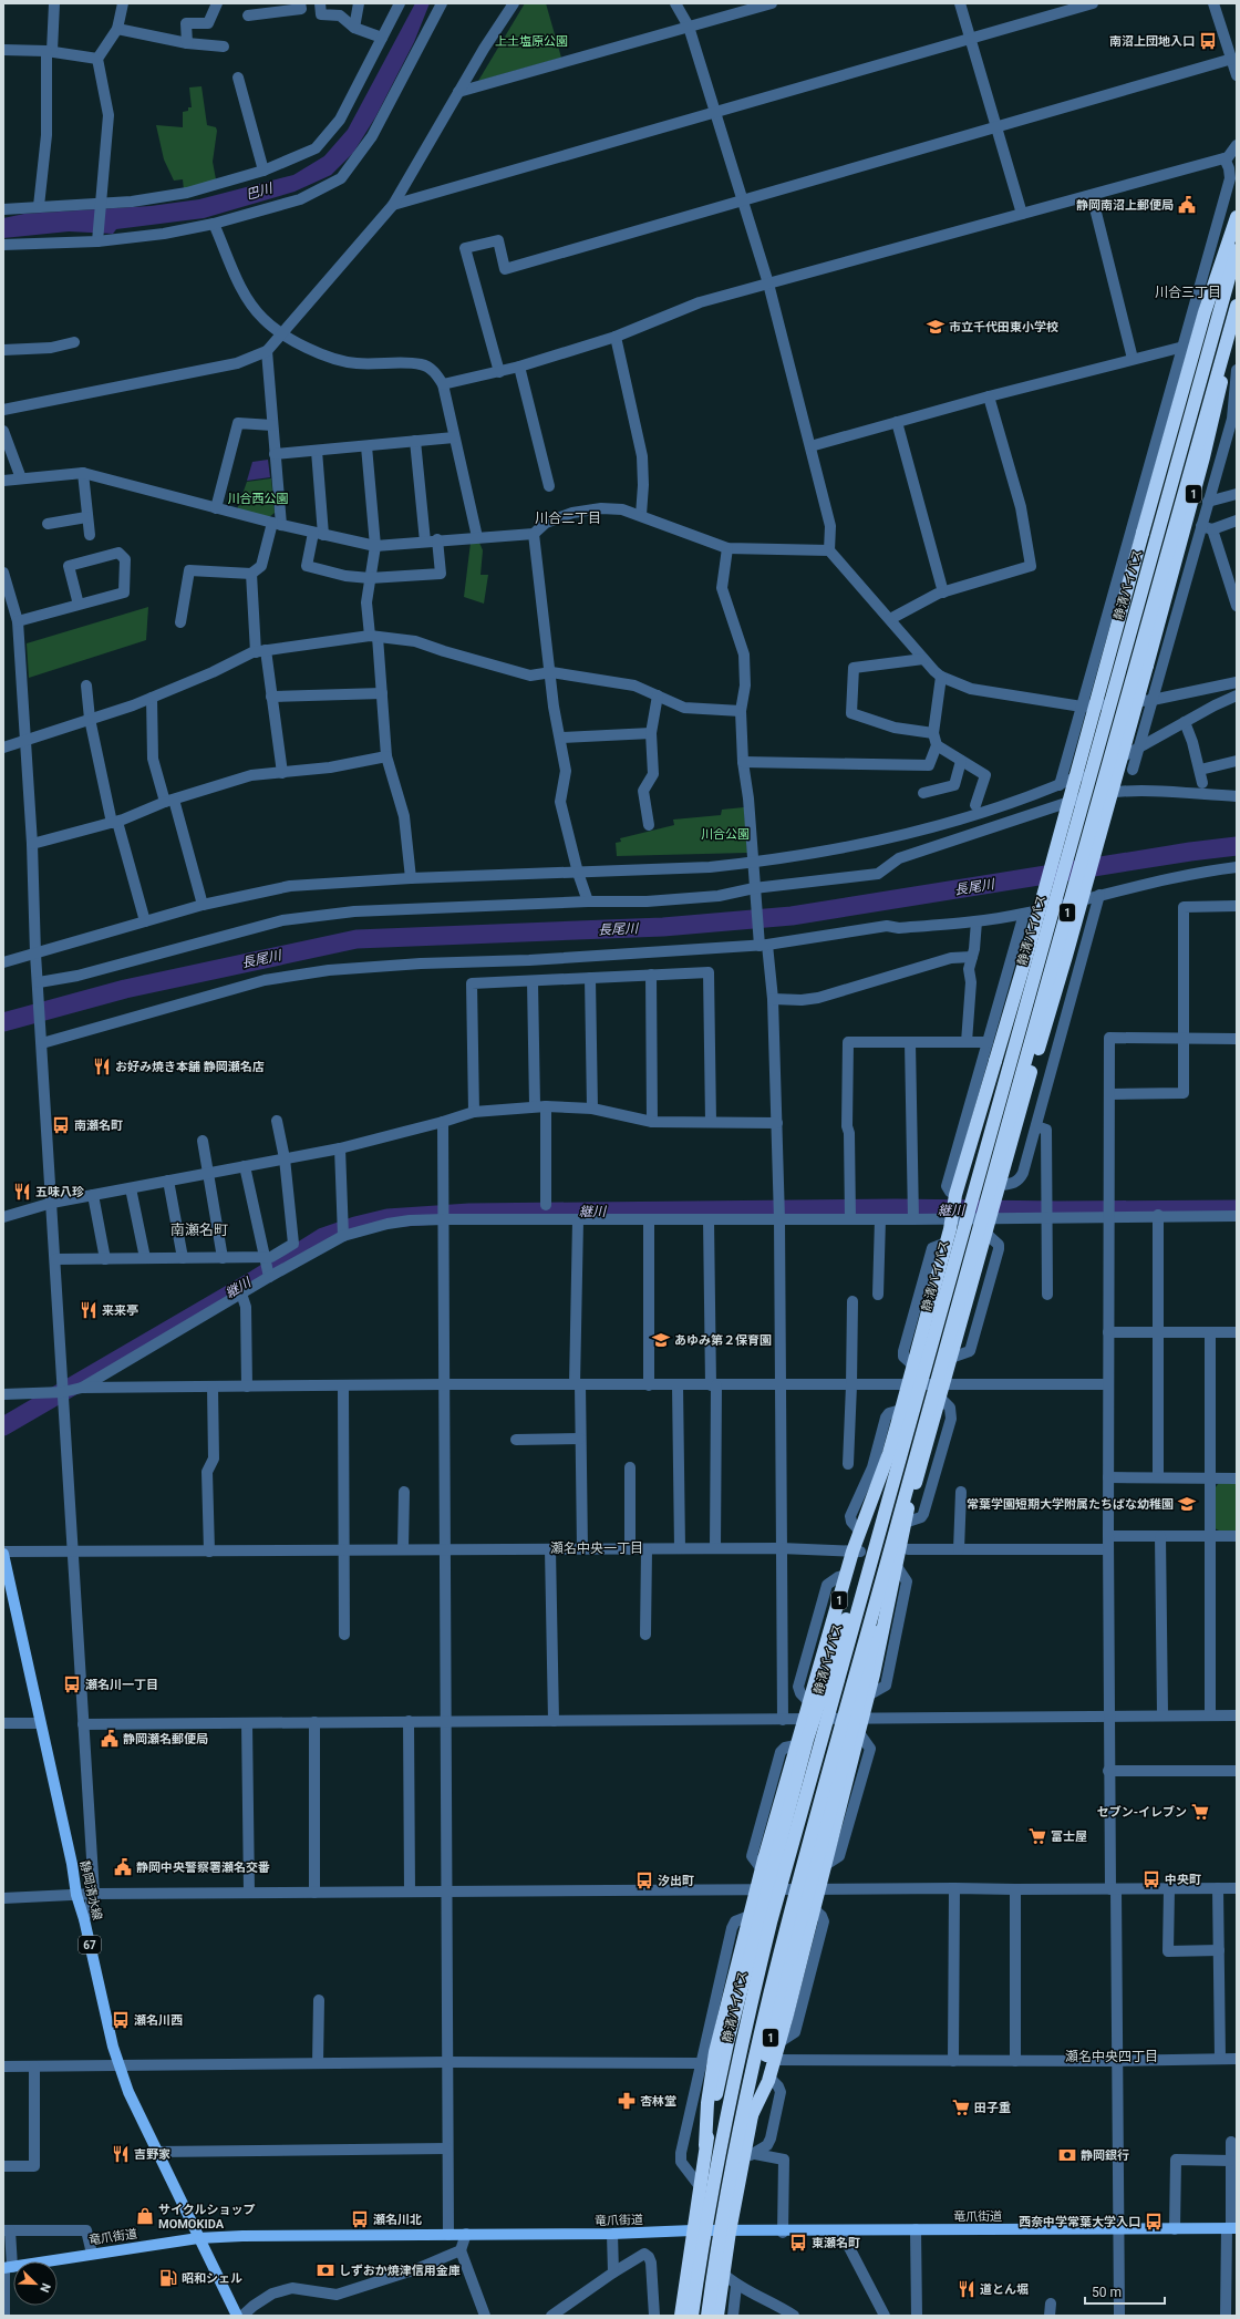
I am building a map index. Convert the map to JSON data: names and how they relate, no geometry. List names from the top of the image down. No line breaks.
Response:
{"streets":{"highway":["1","静清バイパス"],"main road":["静岡清水線","67","竜爪街道"]},"crossings":[["1","静清バイパス"],["1","竜爪街道"],["静岡清水線","竜爪街道"]],"districts":["川合三丁目","川合二丁目","南瀬名町","瀬名中央一丁目","瀬名中央四丁目"],"water":["巴川","長尾川","継川"],"parks":["上土塩原公園","川合西公園","川合公園"],"places":{"bus stop":["南沼上団地入口","南瀬名町","瀬名川一丁目","中央町","汐出町","瀬名川西","瀬名川北","西奈中学常葉大学入口","東瀬名町"],"public building":["静岡南沼上郵便局","静岡瀬名郵便局","静岡中央警察署瀬名交番"],"school or university":["市立千代田東小学校","あゆみ第２保育園","常葉学園短期大学附属たちばな幼稚園"],"restaurant":["お好み焼き本舗 静岡瀬名店","五味八珍","来来亭","吉野家","道とん堀"],"supermarket":["セブン-イレブン","富士屋","田子重"],"pharmacy":["杏林堂"],"bank":["静岡銀行","しずおか焼津信用金庫"],"shop":["サイクルショップ MOMOKIDA"],"fuel station":["昭和シェル"]},"scale_bar":"50 m","north":"bottom right"}
